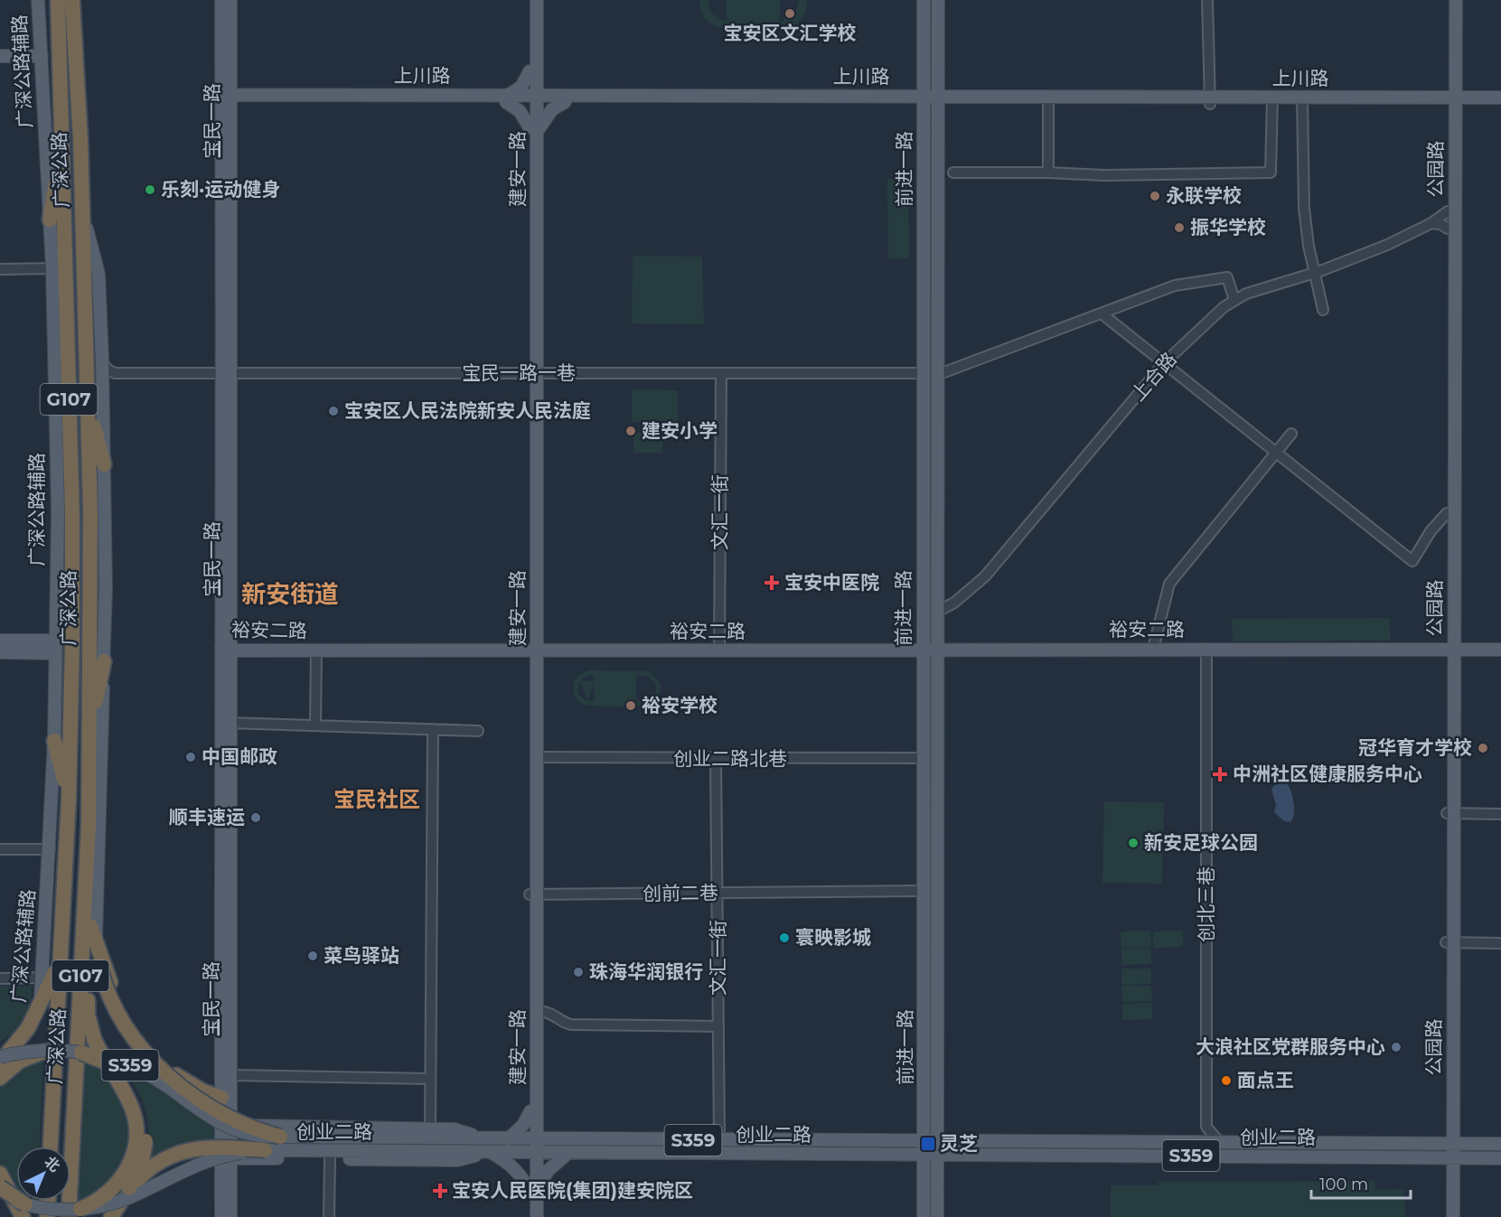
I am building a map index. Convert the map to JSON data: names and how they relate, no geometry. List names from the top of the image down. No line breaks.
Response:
{"streets":{"highway":["广深公路","G107"],"main road":["广深公路辅路","上川路","宝民一路","建安一路","前进一路","公园路","裕安二路","S359","创业二路"],"street":["宝民一路一巷","上合路","文汇一街","创业二路北巷","创前二巷","创北三巷"]},"crossings":[["上川路","宝民一路"],["上川路","建安一路"],["上川路","前进一路"],["上川路","公园路"],["宝民一路","宝民一路一巷"],["宝民一路","裕安二路"],["建安一路","宝民一路一巷"],["建安一路","裕安二路"],["建安一路","创业二路北巷"],["建安一路","创前二巷"],["建安一路","创业二路"],["前进一路","宝民一路一巷"],["前进一路","上合路"],["前进一路","裕安二路"],["前进一路","创业二路北巷"],["前进一路","创前二巷"],["前进一路","创业二路"],["公园路","上合路"],["公园路","裕安二路"],["公园路","创业二路"],["广深公路","创业二路"],["宝民一路一巷","文汇一街"],["文汇一街","裕安二路"],["文汇一街","创业二路北巷"],["文汇一街","创前二巷"],["文汇一街","创业二路"],["裕安二路","创北三巷"]],"districts":["新安街道","宝民社区"],"places":{"other":["宝安区文汇学校","乐刻·运动健身","永联学校","振华学校","宝安区人民法院新安人民法庭","建安小学","裕安学校","冠华育才学校","中国邮政","顺丰速运","新安足球公园","寰映影城","菜鸟驿站","珠海华润银行","大浪社区党群服务中心","面点王"],"health":["宝安中医院","中洲社区健康服务中心","宝安人民医院(集团)建安院区"],"transit":["灵芝"]},"scale_bar":"100 m","north":"top right"}
